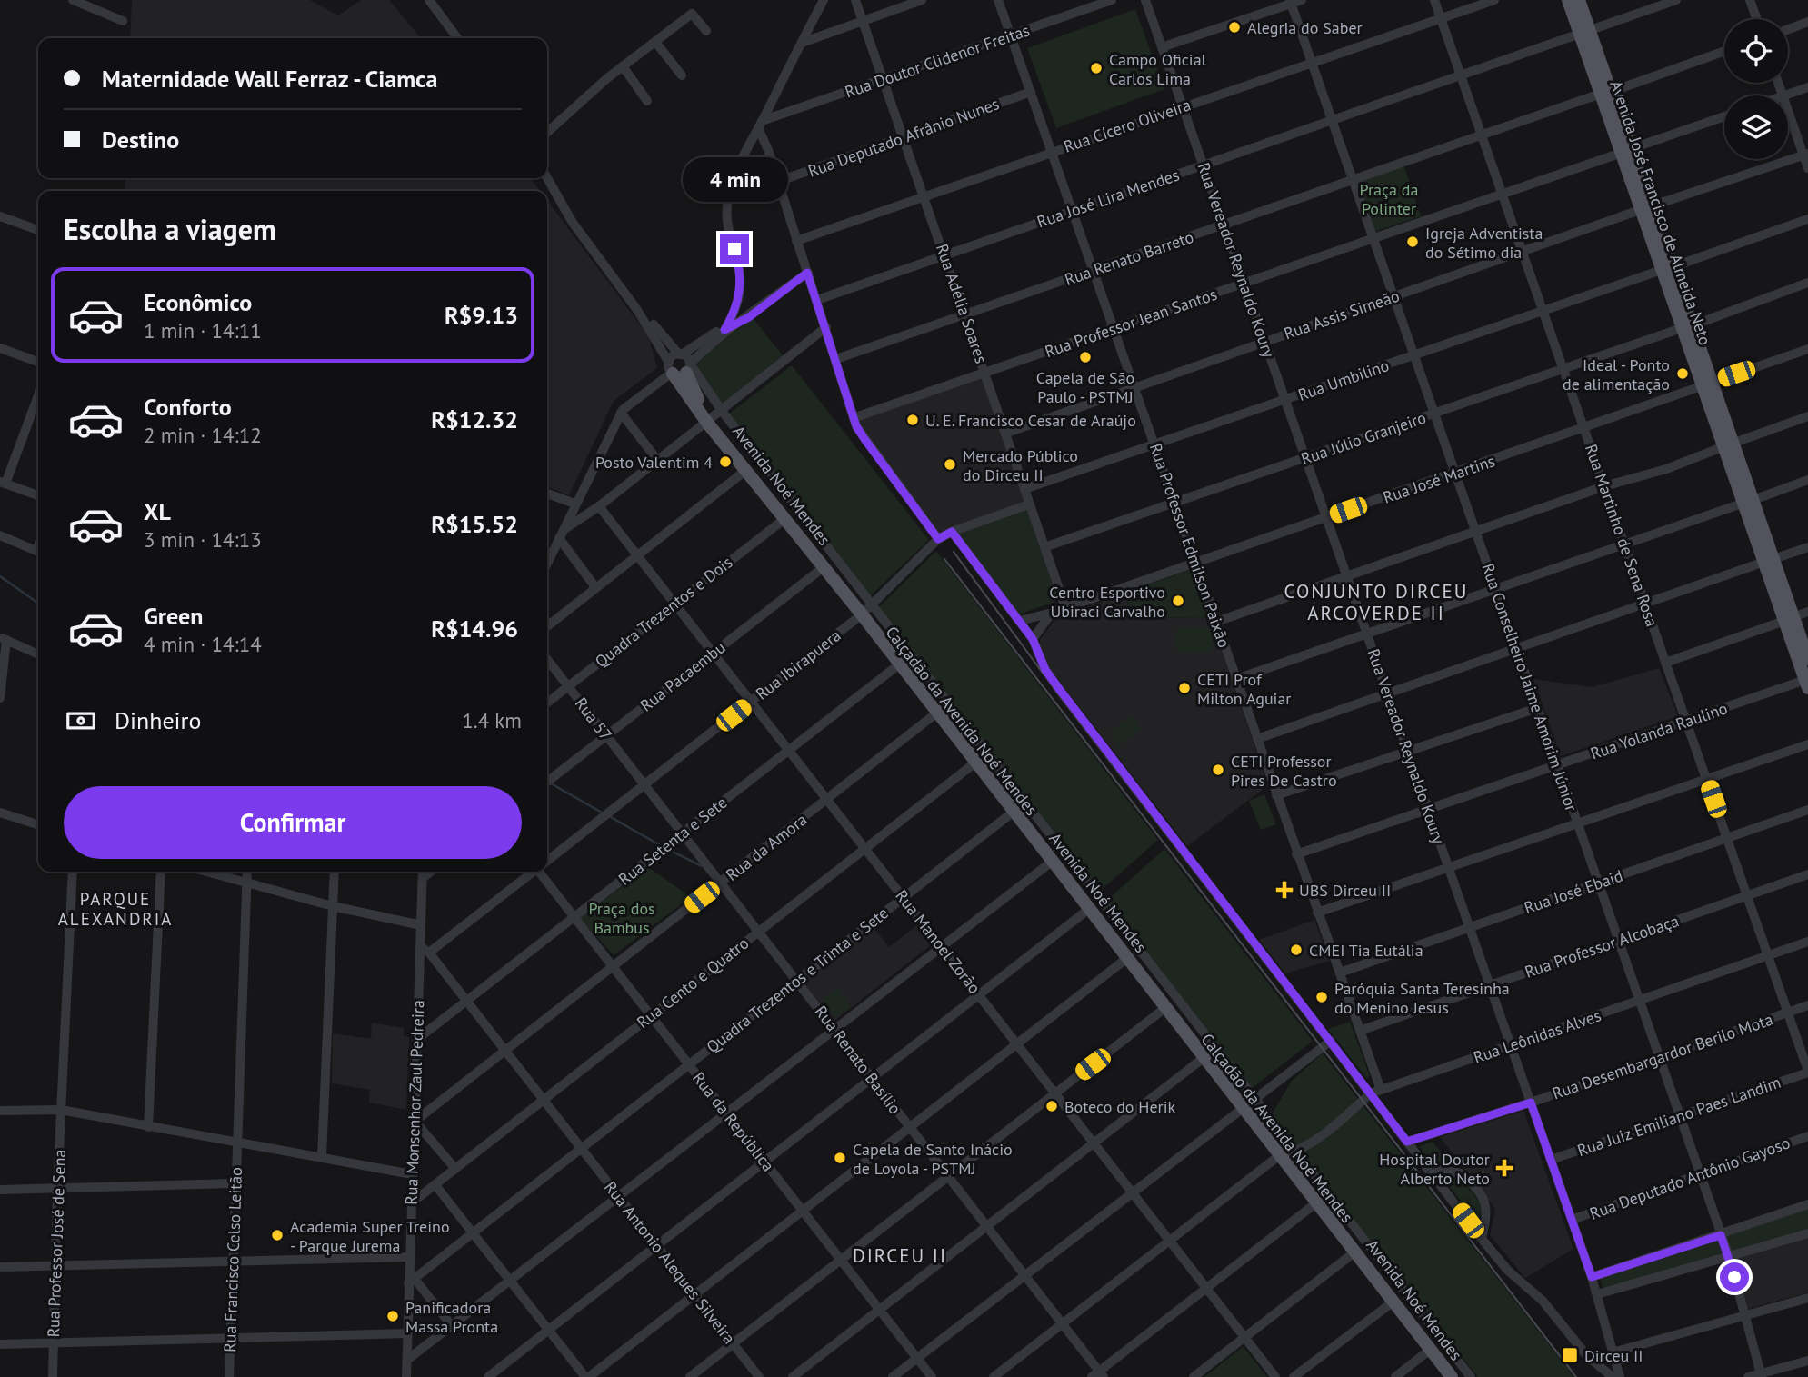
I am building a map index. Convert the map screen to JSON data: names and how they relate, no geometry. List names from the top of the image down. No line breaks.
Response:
{"streets":{"main road":["Avenida José Francisco de Almeida Neto","Avenida Noé Mendes"],"street":["Rua Doutor Clidenor Freitas","Rua Cícero Oliveira","Rua Deputado Afrânio Nunes","Rua José Lira Mendes","Rua Renato Barreto","Rua Vereador Reynaldo Koury","Rua Adélia Soares","Rua Assis Simeão","Rua Professor Jean Santos","Rua Umbilino","Rua Júlio Granjeiro","Rua José Martins","Rua Martinho de Sena Rosa","Rua Professor Edmilson Paixão","Quadra Trezentos e Dois","Rua Ibirapuera","Rua Pacaembu","Rua Conselheiro Jaime Amorim Júnior","Rua 57","Calçadão da Avenida Noé Mendes","Rua Yolanda Raulino","Rua Setenta e Sete","Rua da Amora","Rua José Ebaid","Rua Manoel Zorão","Rua Professor Alcobaça","Quadra Trezentos e Trinta e Sete","Rua Cento e Quatro","Rua Leônidas Alves","Rua Desembargardor Berilo Mota","Rua Renato Basílio","Rua Monsenhor Zaul Pedreira","Rua Juiz Emiliano Paes Landim","Rua da República","Rua Deputado Antônio Gayoso","Rua Professor José de Sena","Rua Francisco Celso Leitão","Rua Antonio Aleques Silveira"]},"crossings":[["Rua Doutor Clidenor Freitas","Rua Adélia Soares"],["Rua Doutor Clidenor Freitas","Rua Professor Edmilson Paixão"],["Rua Cícero Oliveira","Rua Vereador Reynaldo Koury"],["Rua Cícero Oliveira","Rua Adélia Soares"],["Rua Cícero Oliveira","Rua Martinho de Sena Rosa"],["Rua Cícero Oliveira","Rua Professor Edmilson Paixão"],["Rua Cícero Oliveira","Rua Conselheiro Jaime Amorim Júnior"],["Rua Deputado Afrânio Nunes","Rua Adélia Soares"],["Rua Deputado Afrânio Nunes","Rua Professor Edmilson Paixão"],["Rua José Lira Mendes","Avenida José Francisco de Almeida Neto"],["Rua José Lira Mendes","Rua Vereador Reynaldo Koury"],["Rua José Lira Mendes","Rua Adélia Soares"],["Rua José Lira Mendes","Rua Martinho de Sena Rosa"],["Rua José Lira Mendes","Rua Professor Edmilson Paixão"],["Rua José Lira Mendes","Rua Conselheiro Jaime Amorim Júnior"],["Avenida José Francisco de Almeida Neto","Rua Renato Barreto"],["Avenida José Francisco de Almeida Neto","Rua Assis Simeão"],["Avenida José Francisco de Almeida Neto","Rua Professor Jean Santos"],["Avenida José Francisco de Almeida Neto","Rua Umbilino"],["Avenida José Francisco de Almeida Neto","Rua Júlio Granjeiro"],["Avenida José Francisco de Almeida Neto","Rua José Martins"],["Avenida José Francisco de Almeida Neto","Rua Yolanda Raulino"],["Rua Renato Barreto","Rua Vereador Reynaldo Koury"],["Rua Renato Barreto","Rua Adélia Soares"],["Rua Renato Barreto","Rua Martinho de Sena Rosa"],["Rua Renato Barreto","Rua Professor Edmilson Paixão"],["Rua Renato Barreto","Rua Conselheiro Jaime Amorim Júnior"],["Rua Vereador Reynaldo Koury","Rua Assis Simeão"],["Rua Vereador Reynaldo Koury","Rua Professor Jean Santos"],["Rua Vereador Reynaldo Koury","Rua Umbilino"],["Rua Vereador Reynaldo Koury","Rua Júlio Granjeiro"],["Rua Vereador Reynaldo Koury","Rua José Martins"],["Rua Vereador Reynaldo Koury","Rua Yolanda Raulino"],["Rua Vereador Reynaldo Koury","Rua José Ebaid"],["Rua Vereador Reynaldo Koury","Rua Professor Alcobaça"],["Rua Vereador Reynaldo Koury","Rua Leônidas Alves"],["Rua Vereador Reynaldo Koury","Rua Desembargardor Berilo Mota"],["Rua Vereador Reynaldo Koury","Rua Juiz Emiliano Paes Landim"],["Rua Vereador Reynaldo Koury","Rua Deputado Antônio Gayoso"],["Rua Adélia Soares","Rua Assis Simeão"],["Rua Adélia Soares","Rua Professor Jean Santos"],["Rua Adélia Soares","Rua Umbilino"],["Rua Adélia Soares","Rua Júlio Granjeiro"],["Rua Adélia Soares","Rua José Martins"],["Rua Adélia Soares","Rua Ibirapuera"],["Rua Assis Simeão","Rua Martinho de Sena Rosa"],["Rua Assis Simeão","Rua Professor Edmilson Paixão"],["Rua Assis Simeão","Rua Conselheiro Jaime Amorim Júnior"],["Rua Professor Jean Santos","Rua Martinho de Sena Rosa"],["Rua Professor Jean Santos","Rua Professor Edmilson Paixão"],["Rua Professor Jean Santos","Rua Conselheiro Jaime Amorim Júnior"],["Rua Umbilino","Rua Martinho de Sena Rosa"],["Rua Umbilino","Rua Professor Edmilson Paixão"],["Rua Umbilino","Rua Conselheiro Jaime Amorim Júnior"],["Rua Júlio Granjeiro","Rua Martinho de Sena Rosa"],["Rua Júlio Granjeiro","Rua Professor Edmilson Paixão"],["Rua Júlio Granjeiro","Rua Conselheiro Jaime Amorim Júnior"],["Rua José Martins","Rua Martinho de Sena Rosa"],["Rua José Martins","Rua Professor Edmilson Paixão"],["Rua José Martins","Rua Conselheiro Jaime Amorim Júnior"],["Avenida Noé Mendes","Quadra Trezentos e Dois"],["Avenida Noé Mendes","Rua Ibirapuera"],["Avenida Noé Mendes","Rua Pacaembu"],["Avenida Noé Mendes","Calçadão da Avenida Noé Mendes"],["Avenida Noé Mendes","Rua Setenta e Sete"],["Avenida Noé Mendes","Rua da Amora"],["Avenida Noé Mendes","Quadra Trezentos e Trinta e Sete"],["Avenida Noé Mendes","Rua Cento e Quatro"],["Rua Martinho de Sena Rosa","Rua Yolanda Raulino"],["Rua Martinho de Sena Rosa","Rua José Ebaid"],["Rua Martinho de Sena Rosa","Rua Professor Alcobaça"],["Rua Martinho de Sena Rosa","Rua Leônidas Alves"],["Rua Martinho de Sena Rosa","Rua Desembargardor Berilo Mota"],["Rua Martinho de Sena Rosa","Rua Juiz Emiliano Paes Landim"],["Rua Professor Edmilson Paixão","Rua Yolanda Raulino"],["Rua Professor Edmilson Paixão","Rua José Ebaid"],["Rua Professor Edmilson Paixão","Rua Professor Alcobaça"],["Rua Professor Edmilson Paixão","Rua Leônidas Alves"],["Quadra Trezentos e Dois","Rua 57"],["Quadra Trezentos e Dois","Rua Manoel Zorão"],["Rua Ibirapuera","Rua 57"],["Rua Ibirapuera","Calçadão da Avenida Noé Mendes"],["Rua Ibirapuera","Rua Manoel Zorão"],["Rua Pacaembu","Rua 57"],["Rua Pacaembu","Rua Manoel Zorão"],["Rua Conselheiro Jaime Amorim Júnior","Rua Yolanda Raulino"],["Rua Conselheiro Jaime Amorim Júnior","Rua José Ebaid"],["Rua Conselheiro Jaime Amorim Júnior","Rua Professor Alcobaça"],["Rua Conselheiro Jaime Amorim Júnior","Rua Leônidas Alves"],["Rua Conselheiro Jaime Amorim Júnior","Rua Desembargardor Berilo Mota"],["Rua Conselheiro Jaime Amorim Júnior","Rua Juiz Emiliano Paes Landim"],["Rua Conselheiro Jaime Amorim Júnior","Rua Deputado Antônio Gayoso"],["Rua 57","Rua Setenta e Sete"],["Rua 57","Rua Renato Basílio"],["Calçadão da Avenida Noé Mendes","Rua Leônidas Alves"],["Rua Setenta e Sete","Rua Manoel Zorão"],["Rua Setenta e Sete","Rua Renato Basílio"],["Rua Setenta e Sete","Rua Monsenhor Zaul Pedreira"],["Rua Setenta e Sete","Rua da República"],["Rua da Amora","Rua Manoel Zorão"],["Rua da Amora","Rua Renato Basílio"],["Rua da Amora","Rua Monsenhor Zaul Pedreira"],["Rua da Amora","Rua da República"],["Rua da Amora","Rua Antonio Aleques Silveira"],["Rua Manoel Zorão","Quadra Trezentos e Trinta e Sete"],["Rua Manoel Zorão","Rua Cento e Quatro"],["Quadra Trezentos e Trinta e Sete","Rua Renato Basílio"],["Quadra Trezentos e Trinta e Sete","Rua Monsenhor Zaul Pedreira"],["Quadra Trezentos e Trinta e Sete","Rua da República"],["Quadra Trezentos e Trinta e Sete","Rua Antonio Aleques Silveira"],["Rua Cento e Quatro","Rua Renato Basílio"],["Rua Cento e Quatro","Rua Monsenhor Zaul Pedreira"],["Rua Cento e Quatro","Rua da República"],["Rua Cento e Quatro","Rua Antonio Aleques Silveira"]],"districts":["CONJUNTO DIRCEU ARCOVERDE II","PARQUE ALEXANDRIA","DIRCEU II"],"parks":["Praça da Polinter","Praça dos Bambus"],"places":{"other":["Alegria do Saber","Campo Oficial Carlos Lima","Igreja Adventista do Sétimo dia","Capela de São Paulo - PSTMJ","Ideal - Ponto de alimentação","U. E. Francisco Cesar de Araújo","Posto Valentim 4","Mercado Público do Dirceu II","Centro Esportivo Ubiraci Carvalho","CETI Prof Milton Aguiar","CETI Professor Pires De Castro","CMEI Tia Eutália","Paróquia Santa Teresinha do Menino Jesus","Boteco do Herik","Capela de Santo Inácio de Loyola - PSTMJ","Academia Super Treino - Parque Jurema","Panificadora Massa Pronta"],"health":["UBS Dirceu II","Hospital Doutor Alberto Neto"],"transit":["Dirceu II"]},"page":{"banner":["Maternidade Wall Ferraz - Ciamca","Destino"],"bubble":"4 min","heading":"Escolha a viagem","list":[{"name":"Econômico","note":"1 min · 14:11","value":"R$9.13"},{"name":"Conforto","note":"2 min · 14:12","value":"R$12.32"},{"name":"XL","note":"3 min · 14:13","value":"R$15.52"},{"name":"Green","note":"4 min · 14:14","value":"R$14.96"}],"pay":["Dinheiro","1.4 km"],"buttons":"Confirmar"}}
